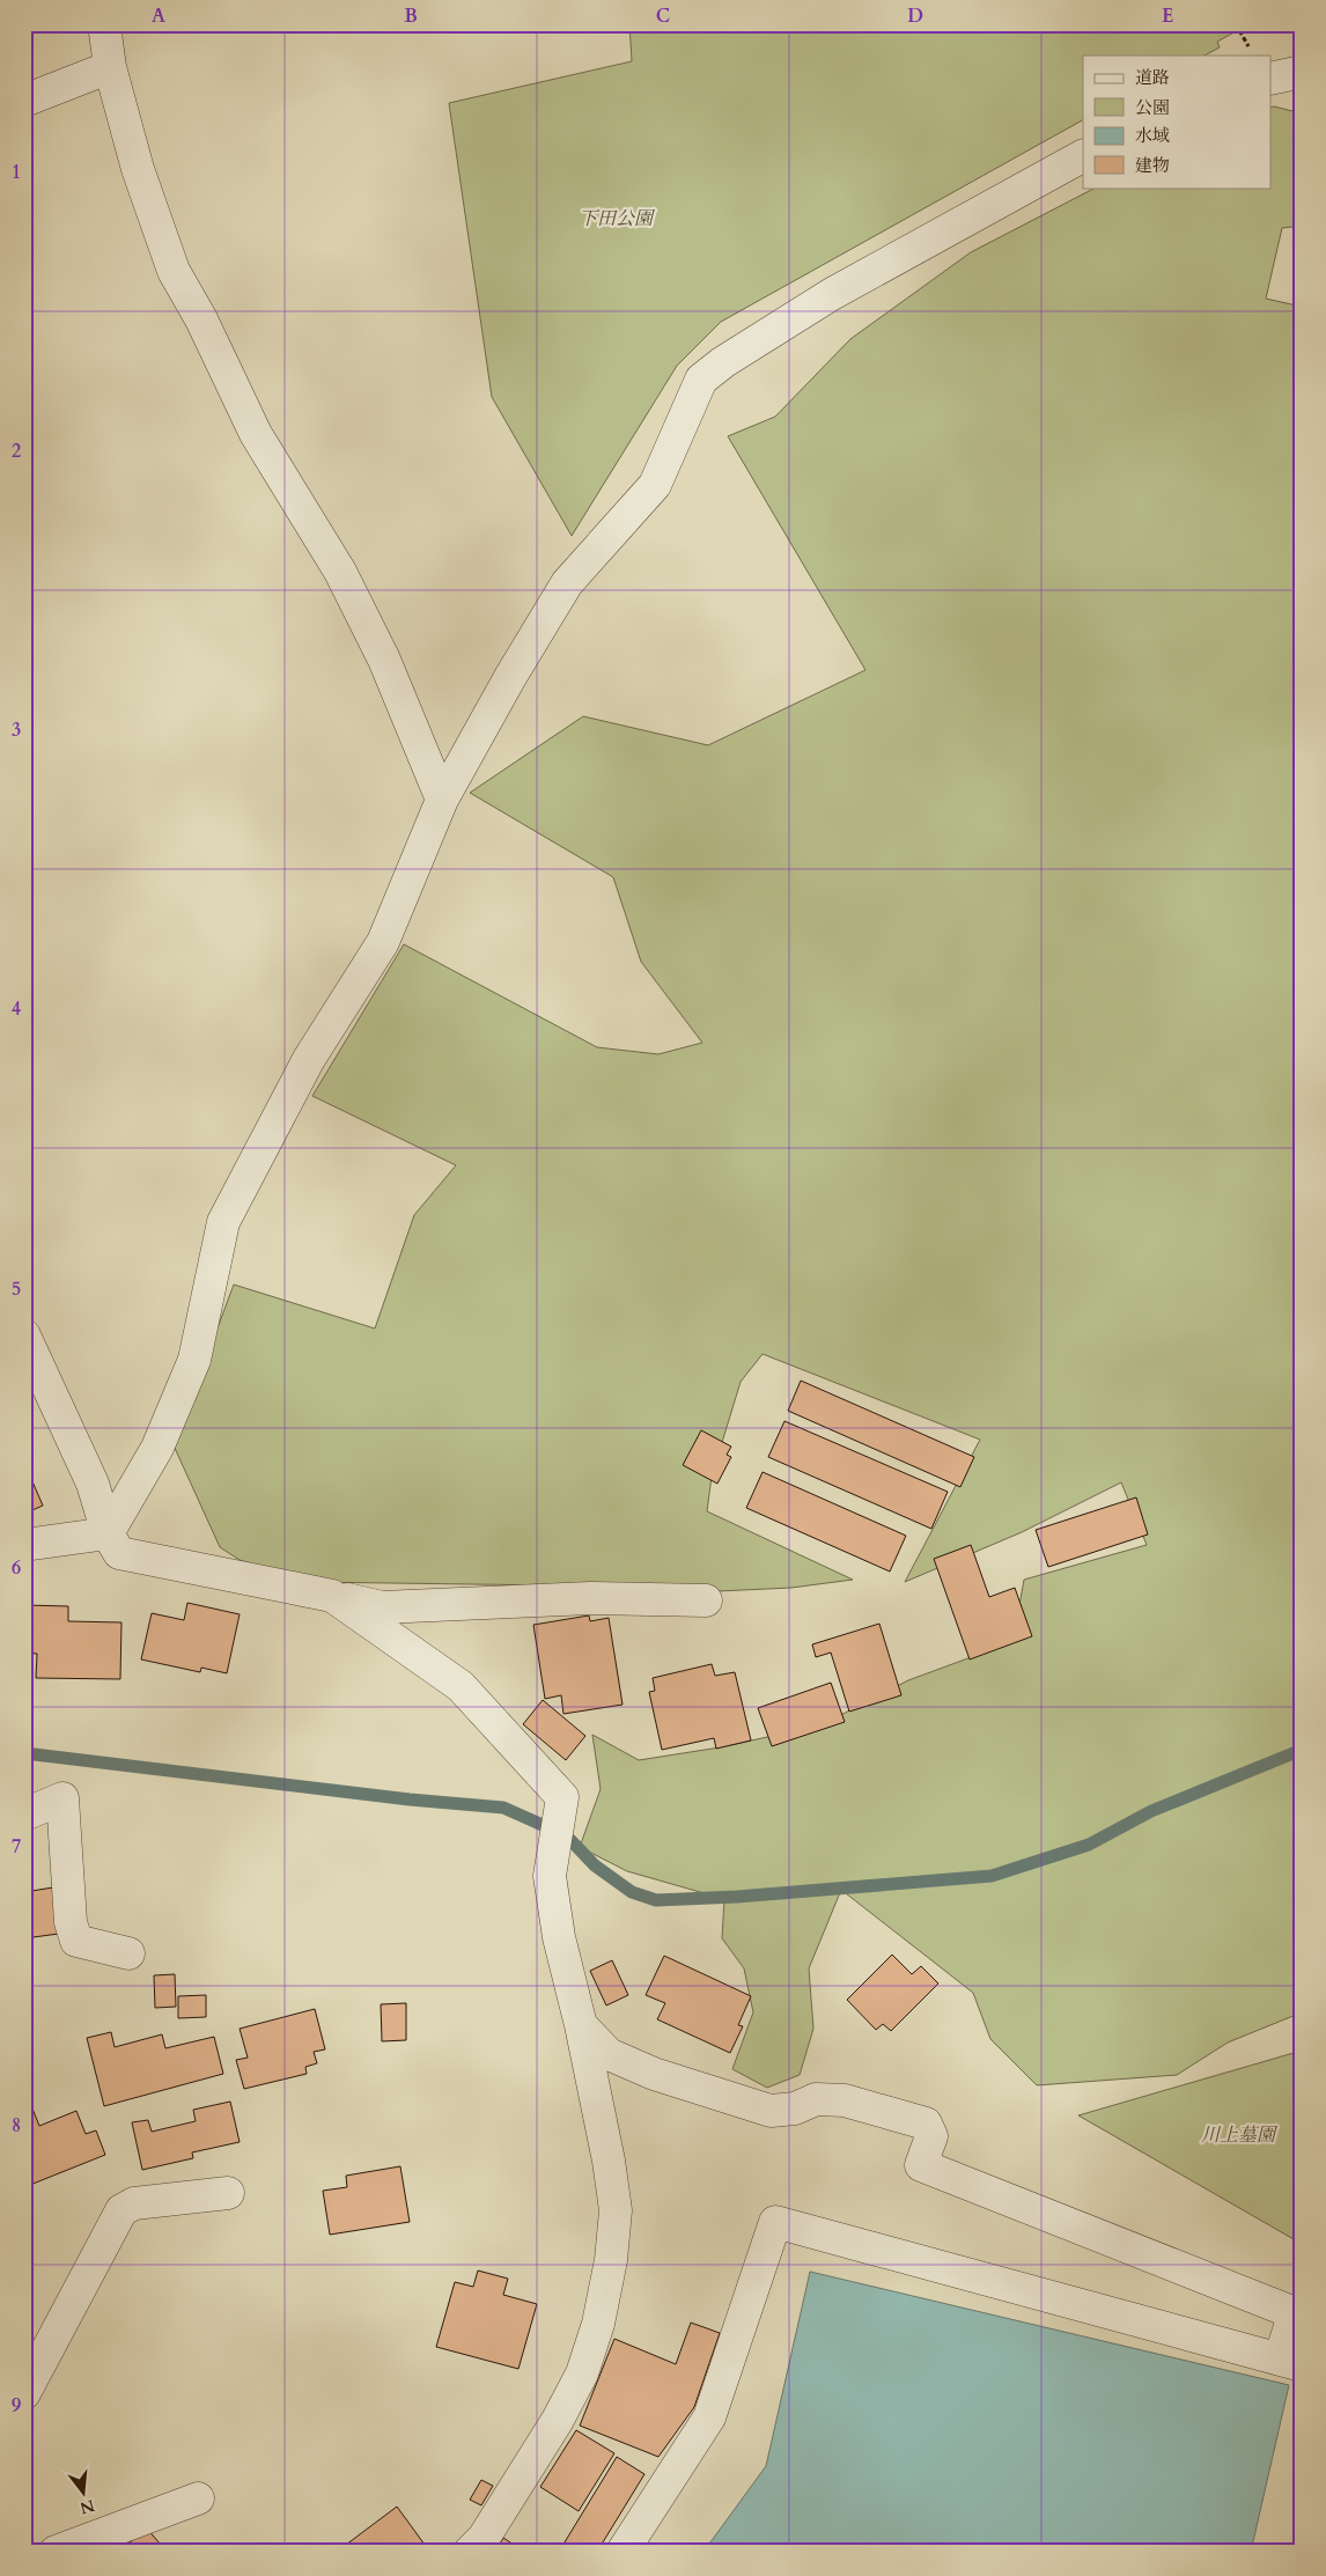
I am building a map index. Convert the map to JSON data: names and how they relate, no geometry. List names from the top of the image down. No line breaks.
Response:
{"parks":["下田公園","川上墓園"],"legend":["道路","公園","水域","建物"],"north":"bottom","grid":{"columns":["A","B","C","D","E"],"rows":["1","2","3","4","5","6","7","8","9"]}}
